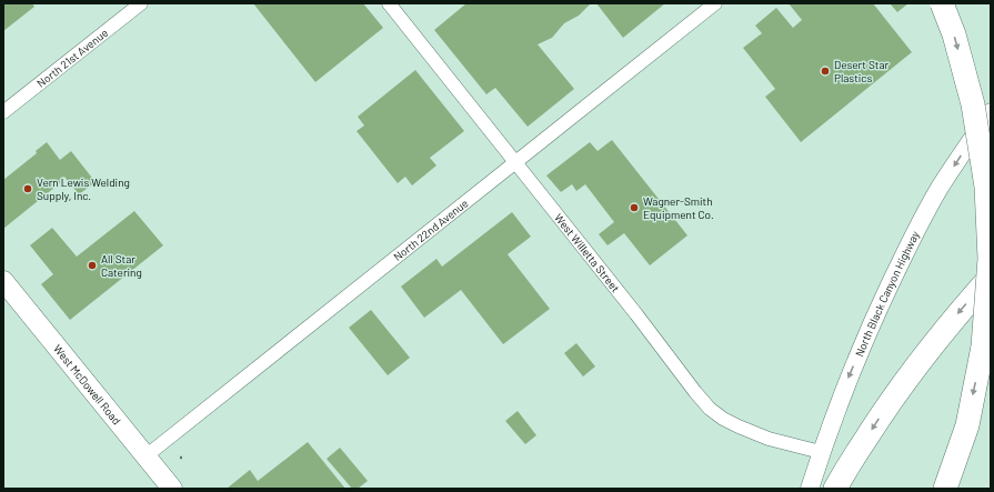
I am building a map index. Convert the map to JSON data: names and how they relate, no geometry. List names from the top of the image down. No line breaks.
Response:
{"streets":{"main road":["North Black Canyon Highway","West McDowell Road"],"street":["North 21st Avenue","North 22nd Avenue","West Willetta Street"]},"crossings":[["North 22nd Avenue","West Willetta Street"],["North 22nd Avenue","West McDowell Road"],["West Willetta Street","North Black Canyon Highway"]],"one_way":["North Black Canyon Highway"],"places":["Desert Star Plastics","Vern Lewis Welding Supply, Inc.","Wagner-Smith Equipment Co.","All Star Catering"]}
